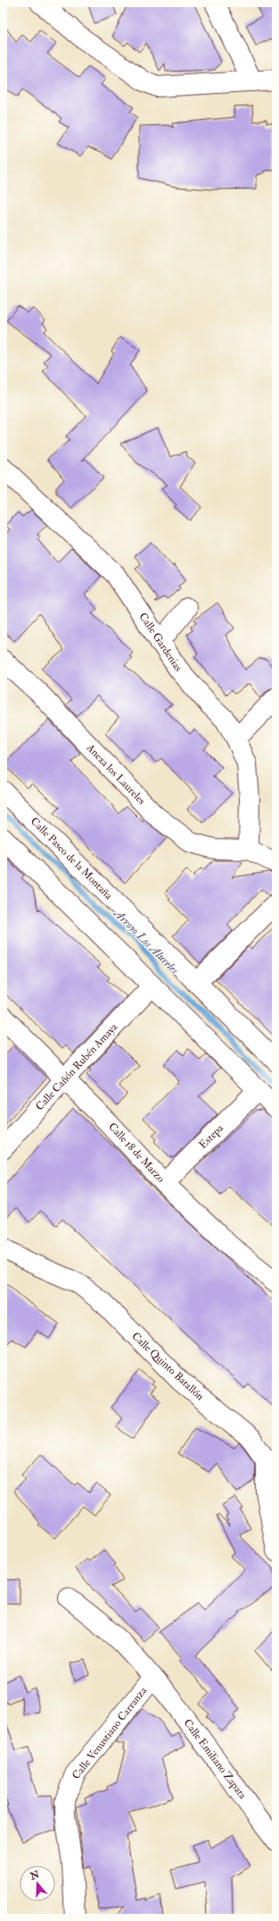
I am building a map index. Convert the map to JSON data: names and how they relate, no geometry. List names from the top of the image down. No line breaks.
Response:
{"streets":{"street":["Calle Gardenias","Anexa los Laureles","Calle Paseo de la Montaña","Calle Cañón Rubén Amaya","Estepa","Calle 18 de Marzo","Calle Quinto Batallón","Calle Venustiano Carranza","Calle Emiliano Zapata"]},"crossings":[["Calle Gardenias","Anexa los Laureles"],["Calle Cañón Rubén Amaya","Calle 18 de Marzo"],["Estepa","Calle 18 de Marzo"],["Calle Venustiano Carranza","Calle Emiliano Zapata"]],"water":["Arroyo Los Alureles"],"north":"top"}
